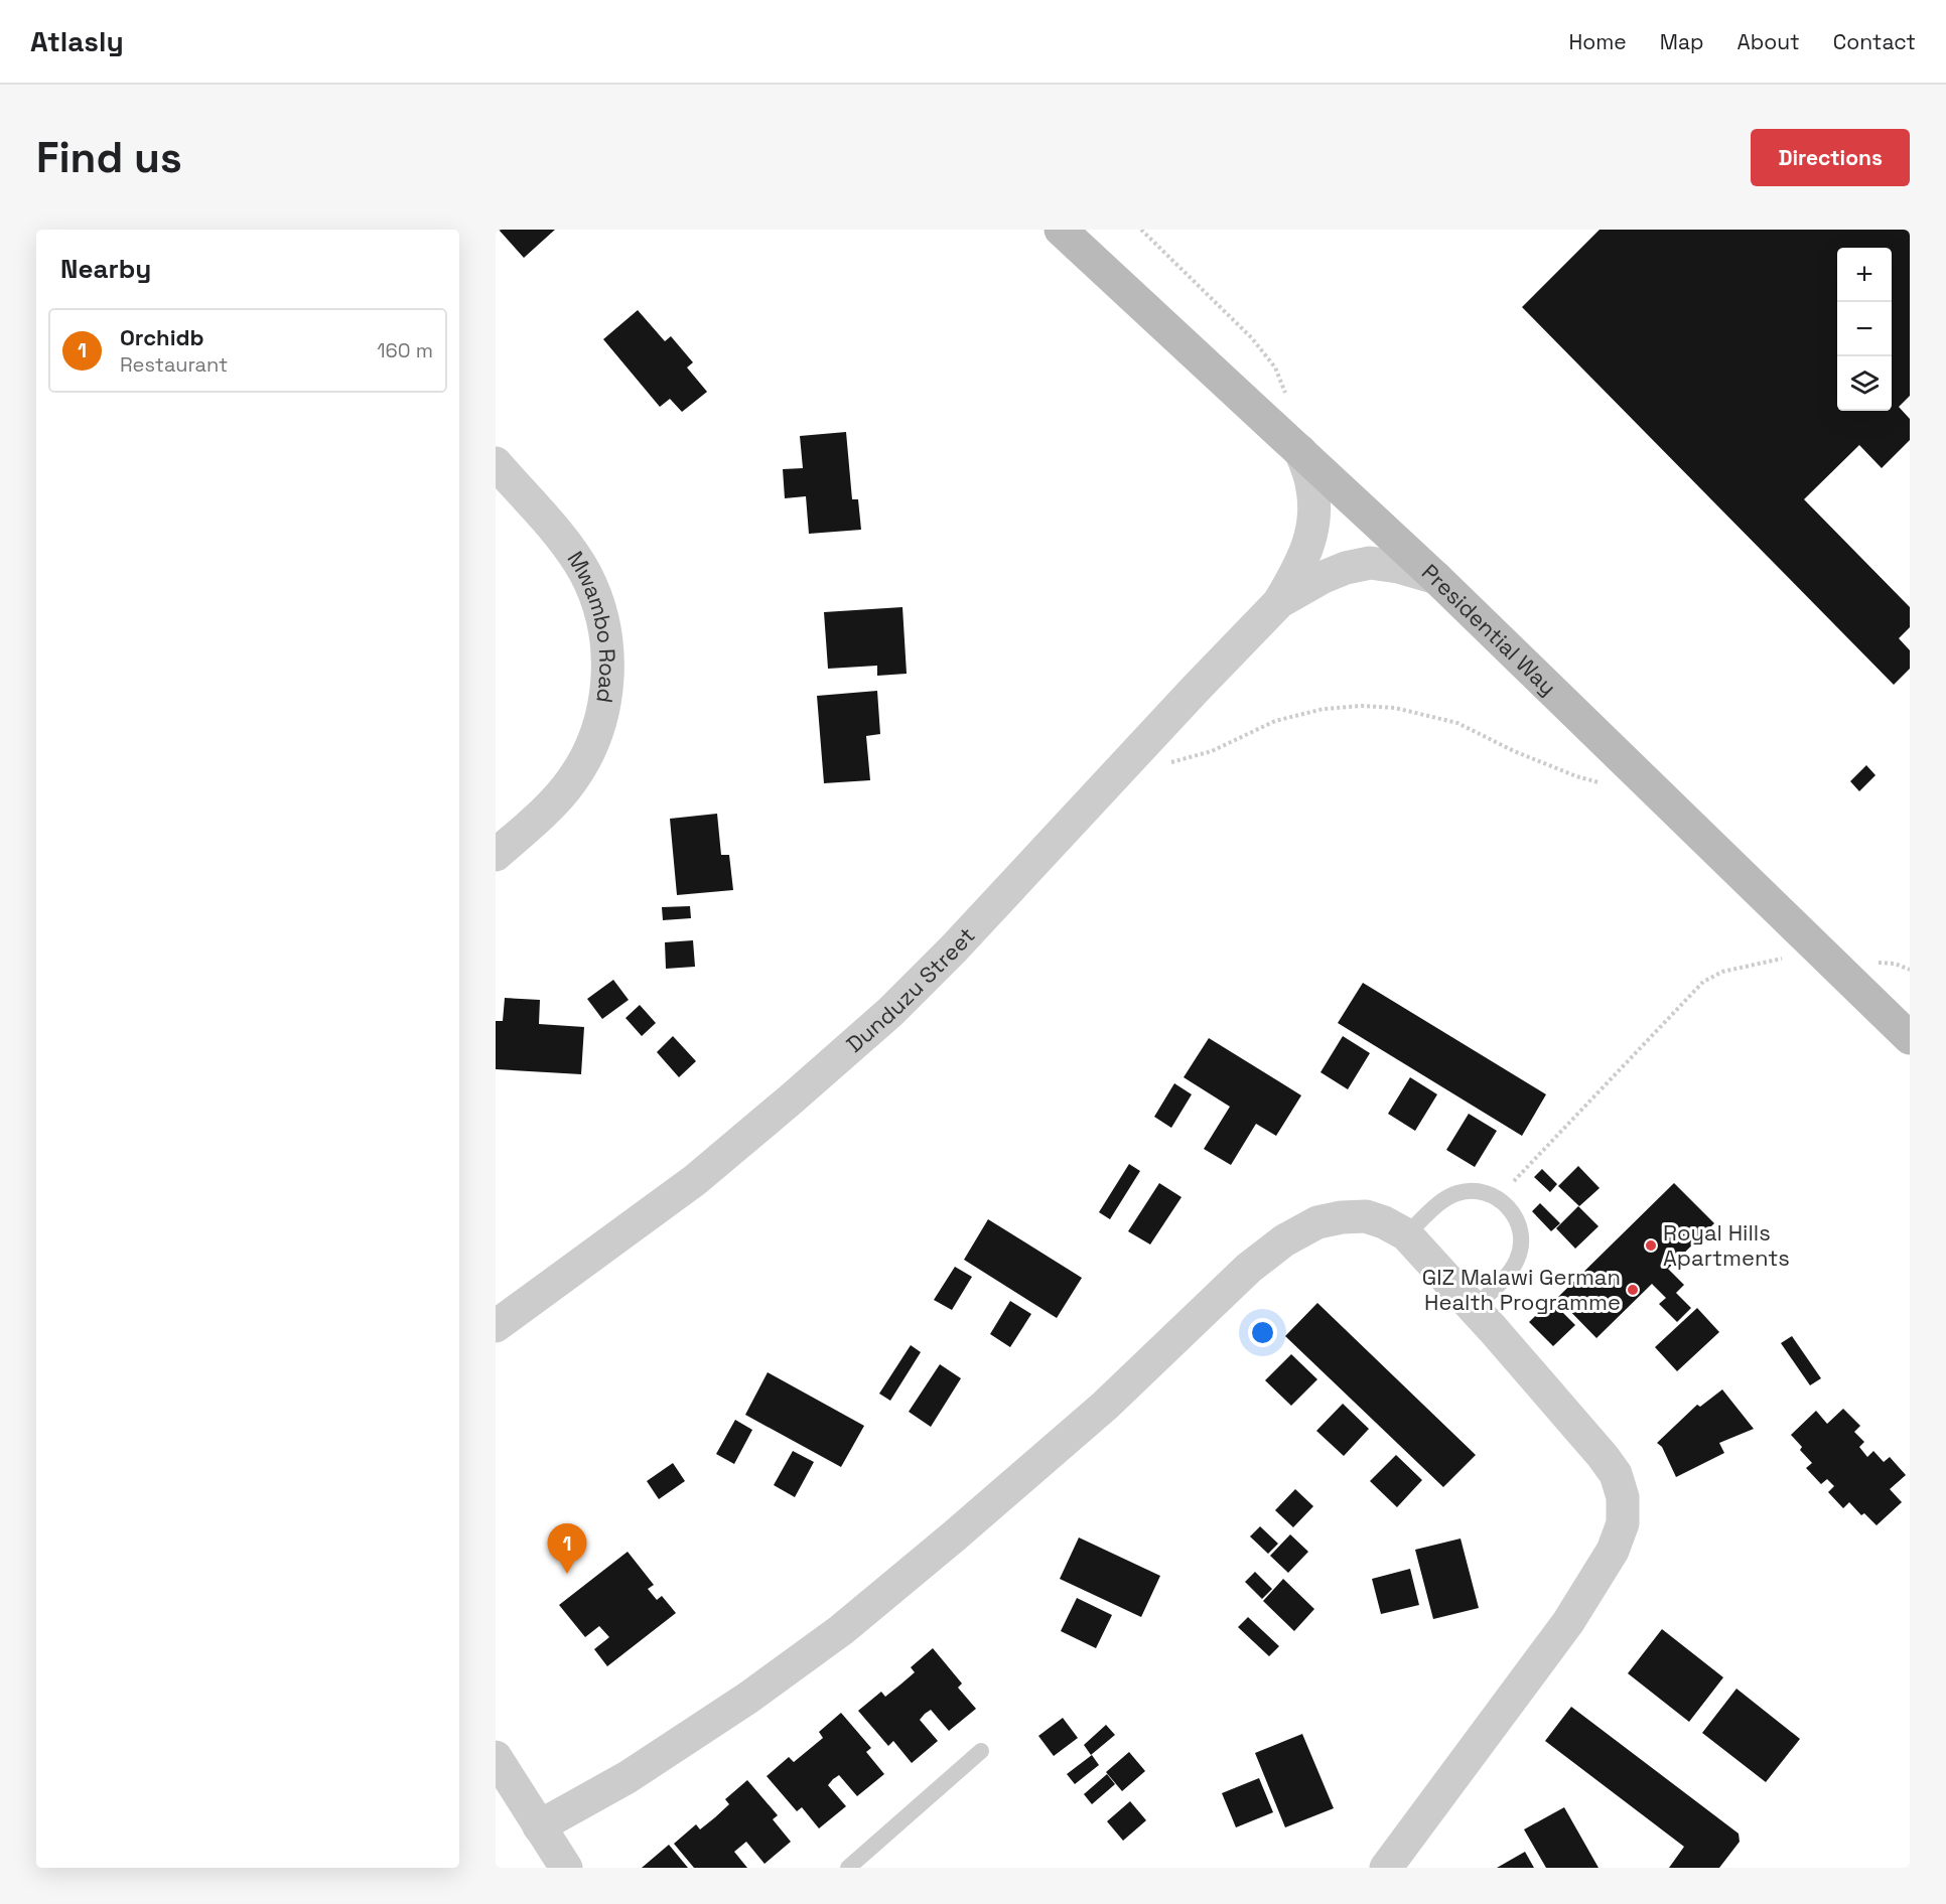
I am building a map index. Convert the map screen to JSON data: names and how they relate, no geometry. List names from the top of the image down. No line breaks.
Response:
{"streets":{"main road":["Presidential Way"],"street":["Mwambo Road","Dunduzu Street"]},"crossings":[["Presidential Way","Dunduzu Street"]],"places":["Royal Hills Apartments","GIZ Malawi German Health Programme"],"page":{"header":"Atlasly","nav":["Home","Map","About","Contact"],"buttons":"Directions","title":"Find us","heading":"Nearby","map_buttons":["+","−"],"list":[{"mark":"1","name":"Orchidb","note":"Restaurant","value":"160 m"}],"pins":"1"}}
